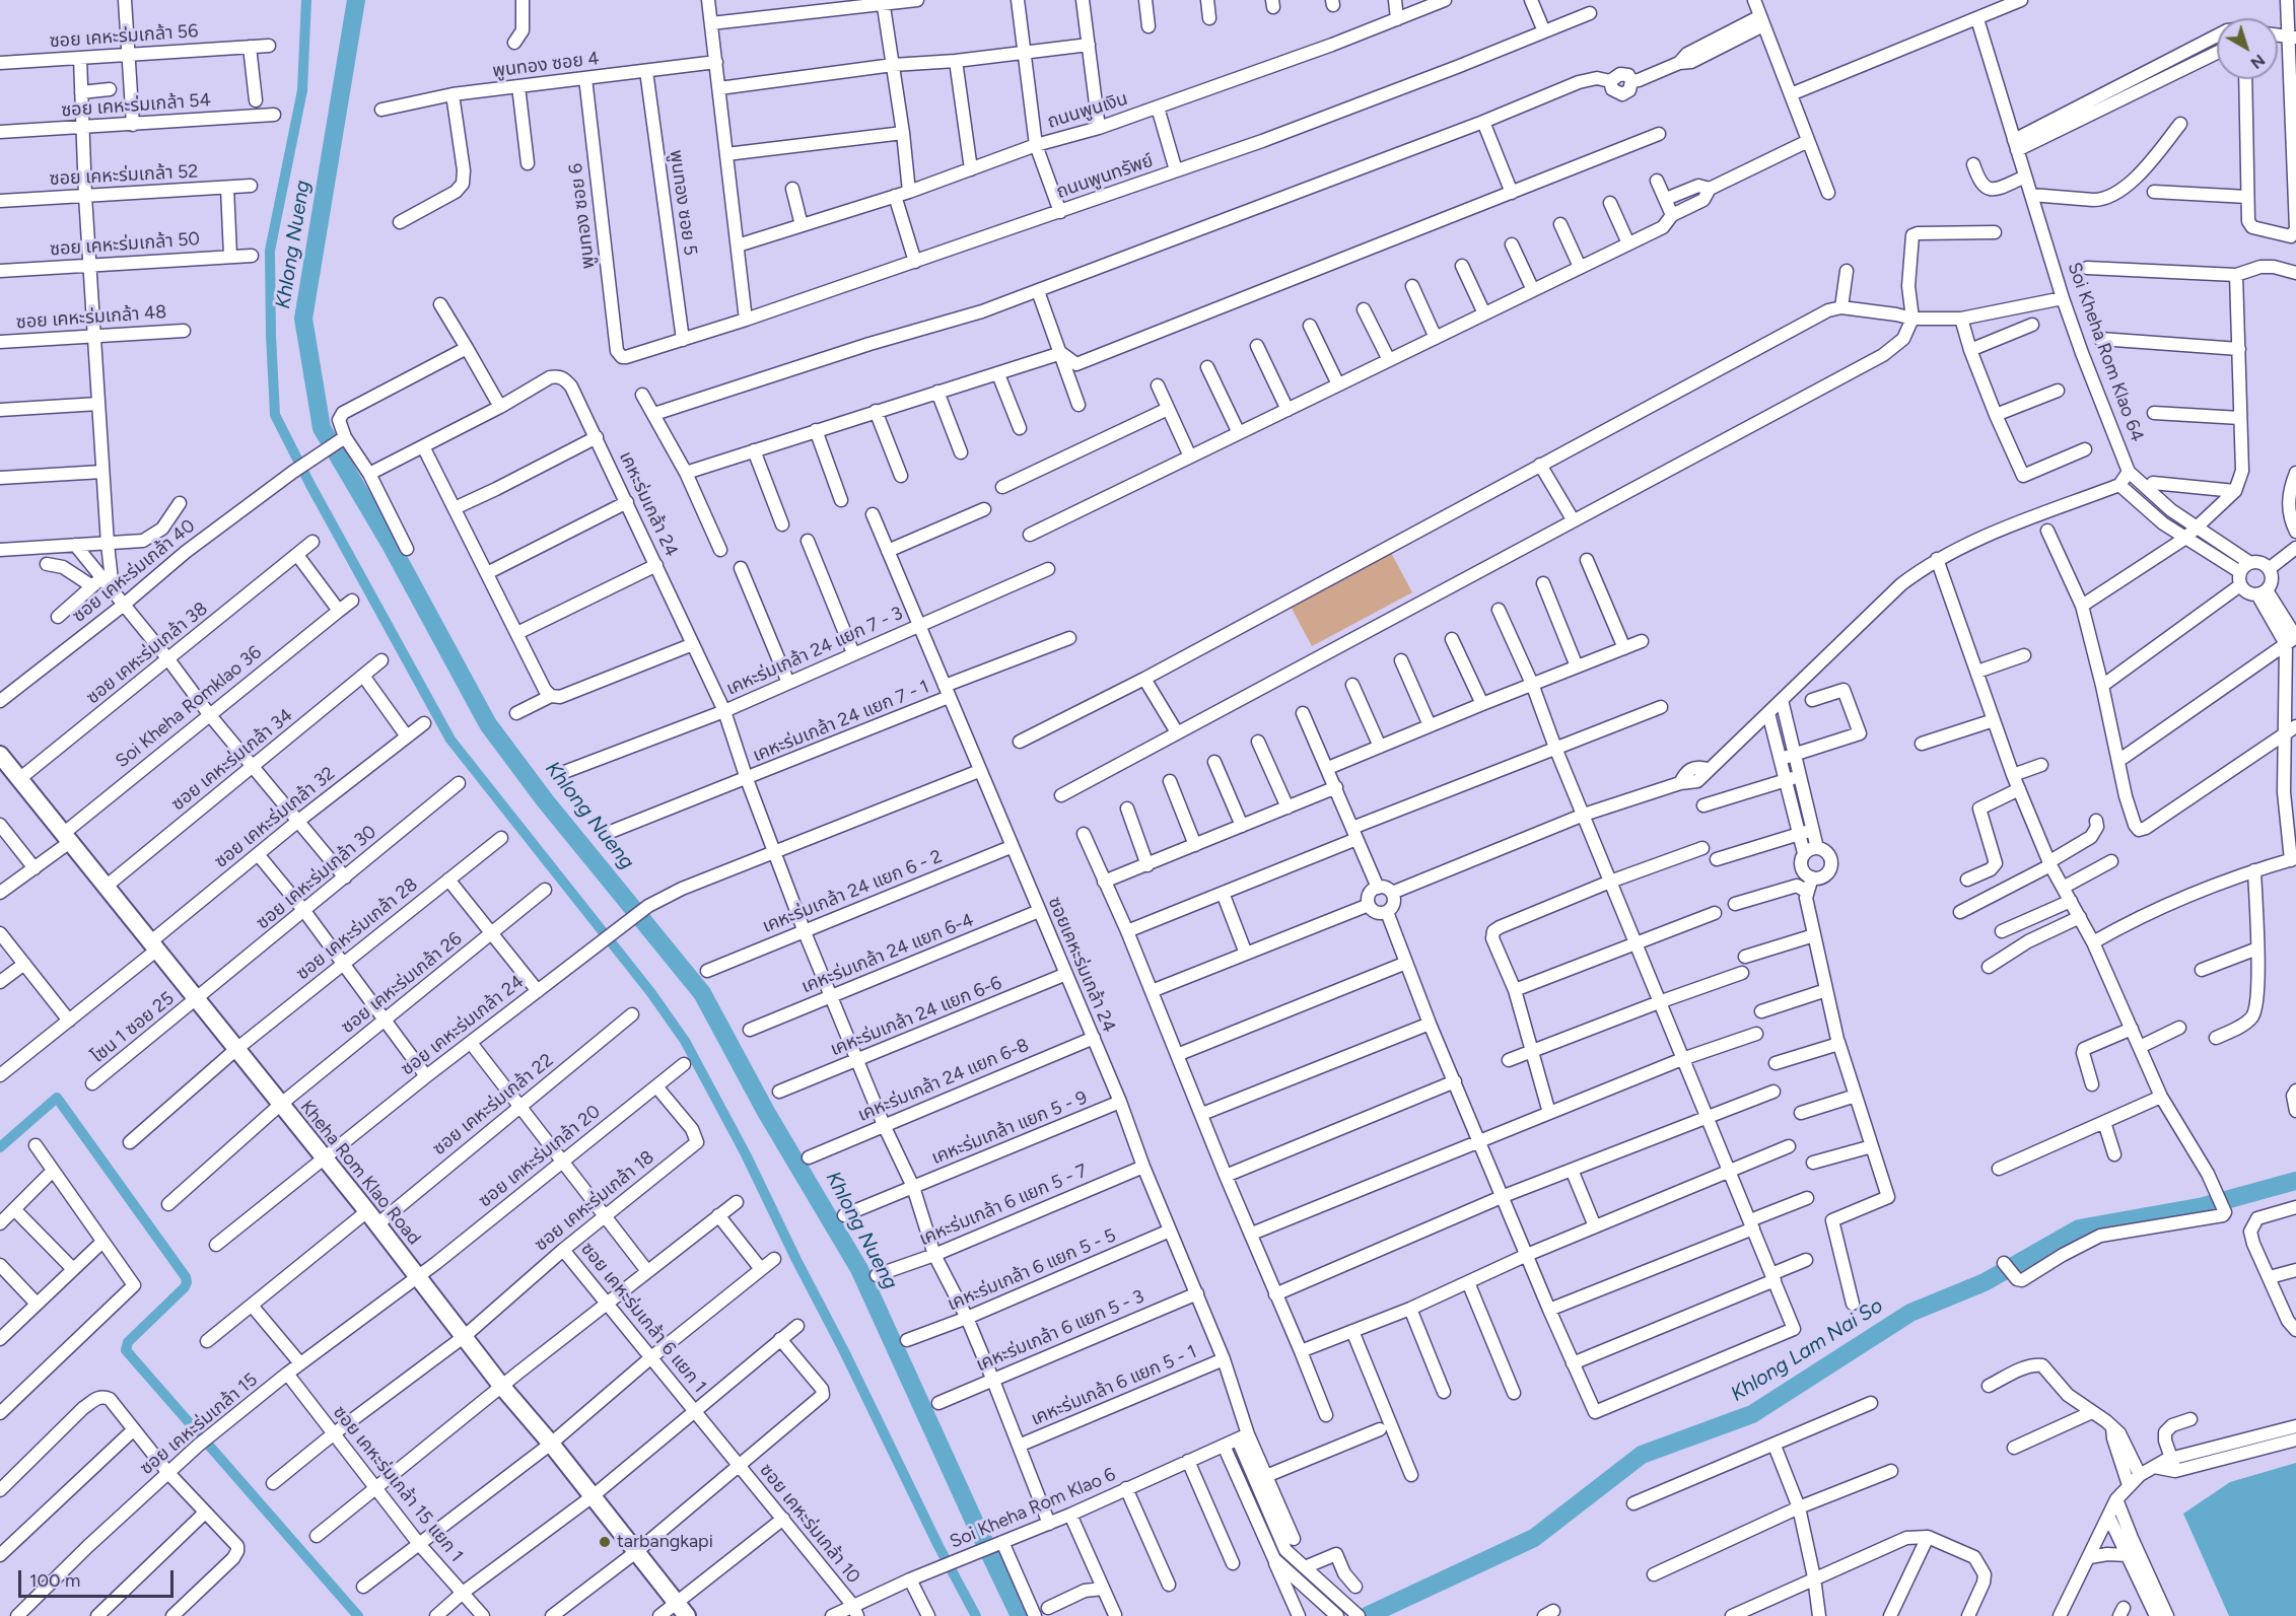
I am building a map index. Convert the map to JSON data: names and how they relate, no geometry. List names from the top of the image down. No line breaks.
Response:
{"streets":{"street":["ซอย เคหะร่มเกล้า 56","พูนทอง ซอย 4","ซอย เคหะร่มเกล้า 54","ถนนพูนเงิน","ซอย เคหะร่มเกล้า 52","ถนนพูนทรัพย์","พูนทอง ซอย 5","พูนทอง ซอย 6","ซอย เคหะร่มเกล้า 50","ซอย เคหะร่มเกล้า 48","Soi Kheha Rom Klao 64","เคหะร่มเกล้า 24","ซอย เคหะร่มเกล้า 40","เคหะร่มเกล้า 24 แยก 7 - 3","ซอย เคหะร่มเกล้า 38","Soi Kheha Romklao 36","เคหะร่มเกล้า 24 แยก 7 - 1","ซอย เคหะร่มเกล้า 34","ซอย เคหะร่มเกล้า 32","ซอย เคหะร่มเกล้า 30","เคหะร่มเกล้า 24 แยก 6 - 2","ซอย เคหะร่มเกล้า 28","เคหะร่มเกล้า 24 แยก 6-4","ซอยเคหะร่มเกล้า 24","ซอย เคหะร่มเกล้า 26","เคหะร่มเกล้า 24 แยก 6-6","ซอย เคหะร่มเกล้า 24","โซน 1 ซอย 25","เคหะร่มเกล้า 24 แยก 6-8","ซอย เคหะร่มเกล้า 22","เคหะร่มเกล้า แยก 5 - 9","ซอย เคหะร่มเกล้า 20","Kheha Rom Klao Road","ซอย เคหะร่มเกล้า 18","เคหะร่มเกล้า 6 แยก 5 - 7","เคหะร่มเกล้า 6 แยก 5 - 5","ซอย เคหะร่มเกล้า 6 แยก 1","เคหะร่มเกล้า 6 แยก 5 - 3","เคหะร่มเกล้า 6 แยก 5 - 1","ซอย เคหะร่มเกล้า 15","ซอย เคหะร่มเกล้า 15 แยก 1","Soi Kheha Rom Klao 6","ซอย เคหะร่มเกล้า 10"]},"crossings":[["พูนทอง ซอย 4","พูนทอง ซอย 5"],["พูนทอง ซอย 4","พูนทอง ซอย 6"],["ถนนพูนทรัพย์","พูนทอง ซอย 5"],["ถนนพูนทรัพย์","พูนทอง ซอย 6"],["เคหะร่มเกล้า 24","เคหะร่มเกล้า 24 แยก 7 - 3"],["เคหะร่มเกล้า 24","เคหะร่มเกล้า 24 แยก 7 - 1"],["เคหะร่มเกล้า 24","เคหะร่มเกล้า 24 แยก 6 - 2"],["เคหะร่มเกล้า 24","เคหะร่มเกล้า 24 แยก 6-4"],["เคหะร่มเกล้า 24","เคหะร่มเกล้า 24 แยก 6-6"],["เคหะร่มเกล้า 24","ซอย เคหะร่มเกล้า 24"],["เคหะร่มเกล้า 24","เคหะร่มเกล้า 24 แยก 6-8"],["เคหะร่มเกล้า 24","เคหะร่มเกล้า แยก 5 - 9"],["เคหะร่มเกล้า 24","เคหะร่มเกล้า 6 แยก 5 - 7"],["เคหะร่มเกล้า 24","เคหะร่มเกล้า 6 แยก 5 - 5"],["เคหะร่มเกล้า 24","เคหะร่มเกล้า 6 แยก 5 - 3"],["เคหะร่มเกล้า 24","เคหะร่มเกล้า 6 แยก 5 - 1"],["เคหะร่มเกล้า 24","Soi Kheha Rom Klao 6"],["เคหะร่มเกล้า 24 แยก 7 - 3","ซอยเคหะร่มเกล้า 24"],["ซอย เคหะร่มเกล้า 38","Kheha Rom Klao Road"],["Soi Kheha Romklao 36","Kheha Rom Klao Road"],["เคหะร่มเกล้า 24 แยก 7 - 1","ซอยเคหะร่มเกล้า 24"],["ซอย เคหะร่มเกล้า 34","Kheha Rom Klao Road"],["ซอย เคหะร่มเกล้า 32","Kheha Rom Klao Road"],["ซอย เคหะร่มเกล้า 30","โซน 1 ซอย 25"],["ซอย เคหะร่มเกล้า 30","Kheha Rom Klao Road"],["เคหะร่มเกล้า 24 แยก 6 - 2","ซอยเคหะร่มเกล้า 24"],["ซอย เคหะร่มเกล้า 28","Kheha Rom Klao Road"],["เคหะร่มเกล้า 24 แยก 6-4","ซอยเคหะร่มเกล้า 24"],["ซอยเคหะร่มเกล้า 24","เคหะร่มเกล้า 24 แยก 6-6"],["ซอยเคหะร่มเกล้า 24","ซอย เคหะร่มเกล้า 24"],["ซอยเคหะร่มเกล้า 24","เคหะร่มเกล้า 24 แยก 6-8"],["ซอยเคหะร่มเกล้า 24","เคหะร่มเกล้า แยก 5 - 9"],["ซอยเคหะร่มเกล้า 24","เคหะร่มเกล้า 6 แยก 5 - 7"],["ซอยเคหะร่มเกล้า 24","เคหะร่มเกล้า 6 แยก 5 - 5"],["ซอยเคหะร่มเกล้า 24","เคหะร่มเกล้า 6 แยก 5 - 3"],["ซอยเคหะร่มเกล้า 24","เคหะร่มเกล้า 6 แยก 5 - 1"],["ซอยเคหะร่มเกล้า 24","Soi Kheha Rom Klao 6"],["ซอย เคหะร่มเกล้า 26","Kheha Rom Klao Road"],["ซอย เคหะร่มเกล้า 24","Kheha Rom Klao Road"],["โซน 1 ซอย 25","Kheha Rom Klao Road"],["ซอย เคหะร่มเกล้า 22","Kheha Rom Klao Road"],["ซอย เคหะร่มเกล้า 20","Kheha Rom Klao Road"],["ซอย เคหะร่มเกล้า 20","ซอย เคหะร่มเกล้า 18"],["ซอย เคหะร่มเกล้า 20","ซอย เคหะร่มเกล้า 15"],["Kheha Rom Klao Road","ซอย เคหะร่มเกล้า 18"],["Kheha Rom Klao Road","ซอย เคหะร่มเกล้า 15"],["Kheha Rom Klao Road","ซอย เคหะร่มเกล้า 10"],["ซอย เคหะร่มเกล้า 18","ซอย เคหะร่มเกล้า 6 แยก 1"],["ซอย เคหะร่มเกล้า 18","ซอย เคหะร่มเกล้า 15 แยก 1"],["ซอย เคหะร่มเกล้า 6 แยก 1","ซอย เคหะร่มเกล้า 10"],["ซอย เคหะร่มเกล้า 15","ซอย เคหะร่มเกล้า 15 แยก 1"],["Soi Kheha Rom Klao 6","ซอย เคหะร่มเกล้า 10"]],"water":["Khlong Nueng","Khlong Lam Nai So"],"places":["tarbangkapi"],"scale_bar":"100 m","north":"bottom right"}
